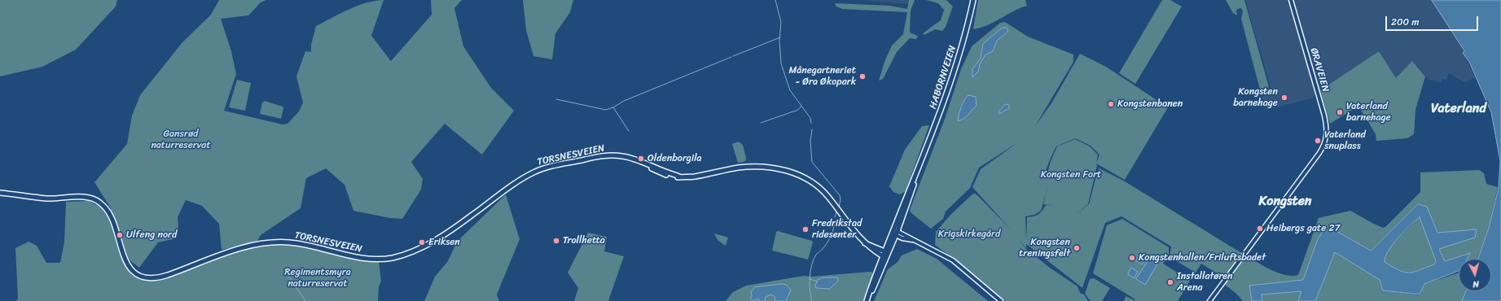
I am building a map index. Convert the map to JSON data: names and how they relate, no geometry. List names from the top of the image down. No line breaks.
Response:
{"streets":{"main road":["HABORNVEIEN","TORSNESVEIEN"],"street":["ØRAVEIEN"]},"crossings":[["HABORNVEIEN","TORSNESVEIEN"]],"districts":["Vaterland","Kongsten"],"parks":["Gansrød naturreservat","Kongsten Fort","Krigskirkegård","Regimentsmyra naturreservat"],"places":["Månegartneriet - Øra Økopark","Kongsten barnehage","Kongstenbanen","Vaterland barnehage","Vaterland snuplass","Oldenborgila","Heibergs gate 27","Fredrikstad ridesenter","Ulfeng nord","Trollhetta","Eriksen","Kongsten treningsfelt","Kongstenhallen/Friluftsbadet","Installatøren Arena"],"scale_bar":"200 m","north":"bottom"}
